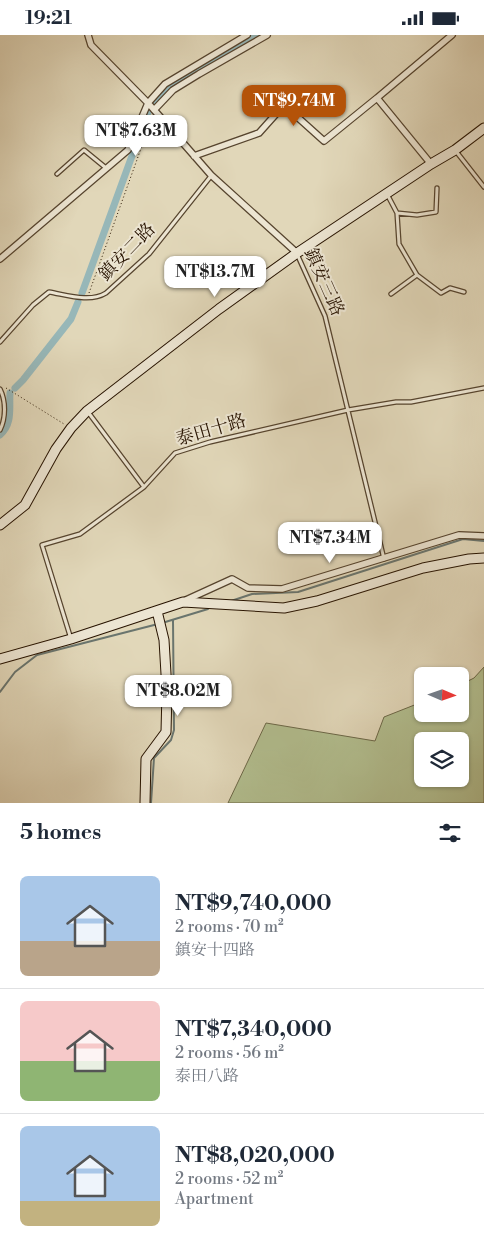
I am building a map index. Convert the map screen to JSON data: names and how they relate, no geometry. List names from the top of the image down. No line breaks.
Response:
{"streets":{"street":["鎮安三路"],"lane":["鎮安二路","泰田十路"]},"crossings":[["鎮安二路","鎮安三路"],["鎮安三路","泰田十路"]],"north":"right","page":{"status":"19:21","price":["NT$9.74M","NT$7.63M","NT$13.7M","NT$7.34M","NT$8.02M"],"heading":"5 homes","list":[{"name":"NT$9,740,000","note":"2 rooms · 70 m² · 鎮安十四路"},{"name":"NT$7,340,000","note":"2 rooms · 56 m² · 泰田八路"},{"name":"NT$8,020,000","note":"2 rooms · 52 m² · Apartment"}]}}
